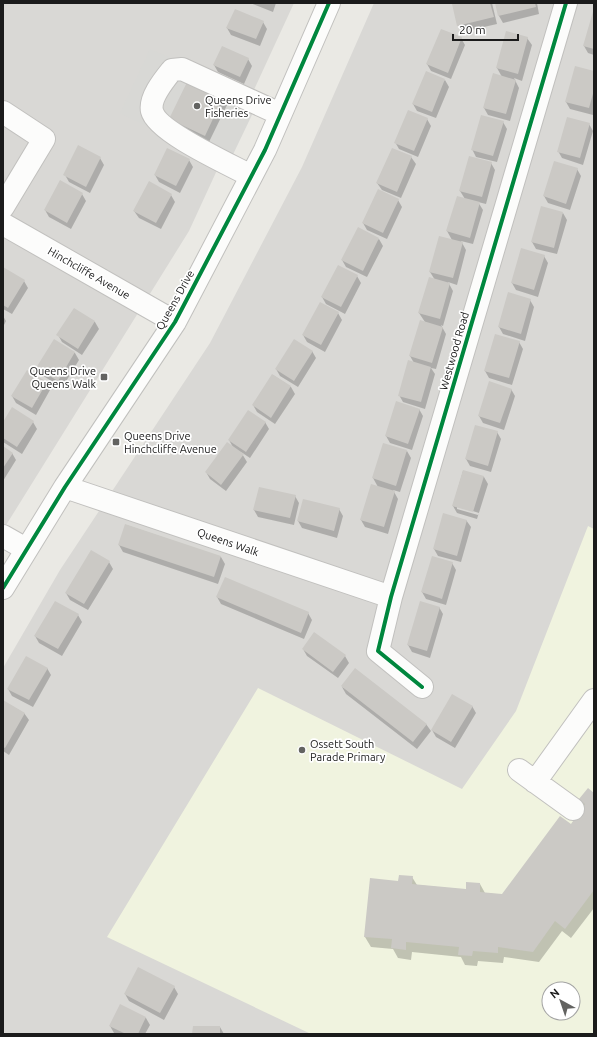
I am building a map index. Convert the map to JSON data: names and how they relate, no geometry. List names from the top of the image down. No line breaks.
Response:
{"streets":{"street":["Hinchcliffe Avenue","Queens Drive","Westwood Road","Queens Walk"]},"crossings":[["Hinchcliffe Avenue","Queens Drive"],["Queens Drive","Queens Walk"],["Westwood Road","Queens Walk"]],"places":{"other":["Queens Drive Fisheries","Ossett South Parade Primary"],"transit":["Queens Drive Queens Walk","Queens Drive Hinchcliffe Avenue"]},"scale_bar":"20 m","north":"top left"}
